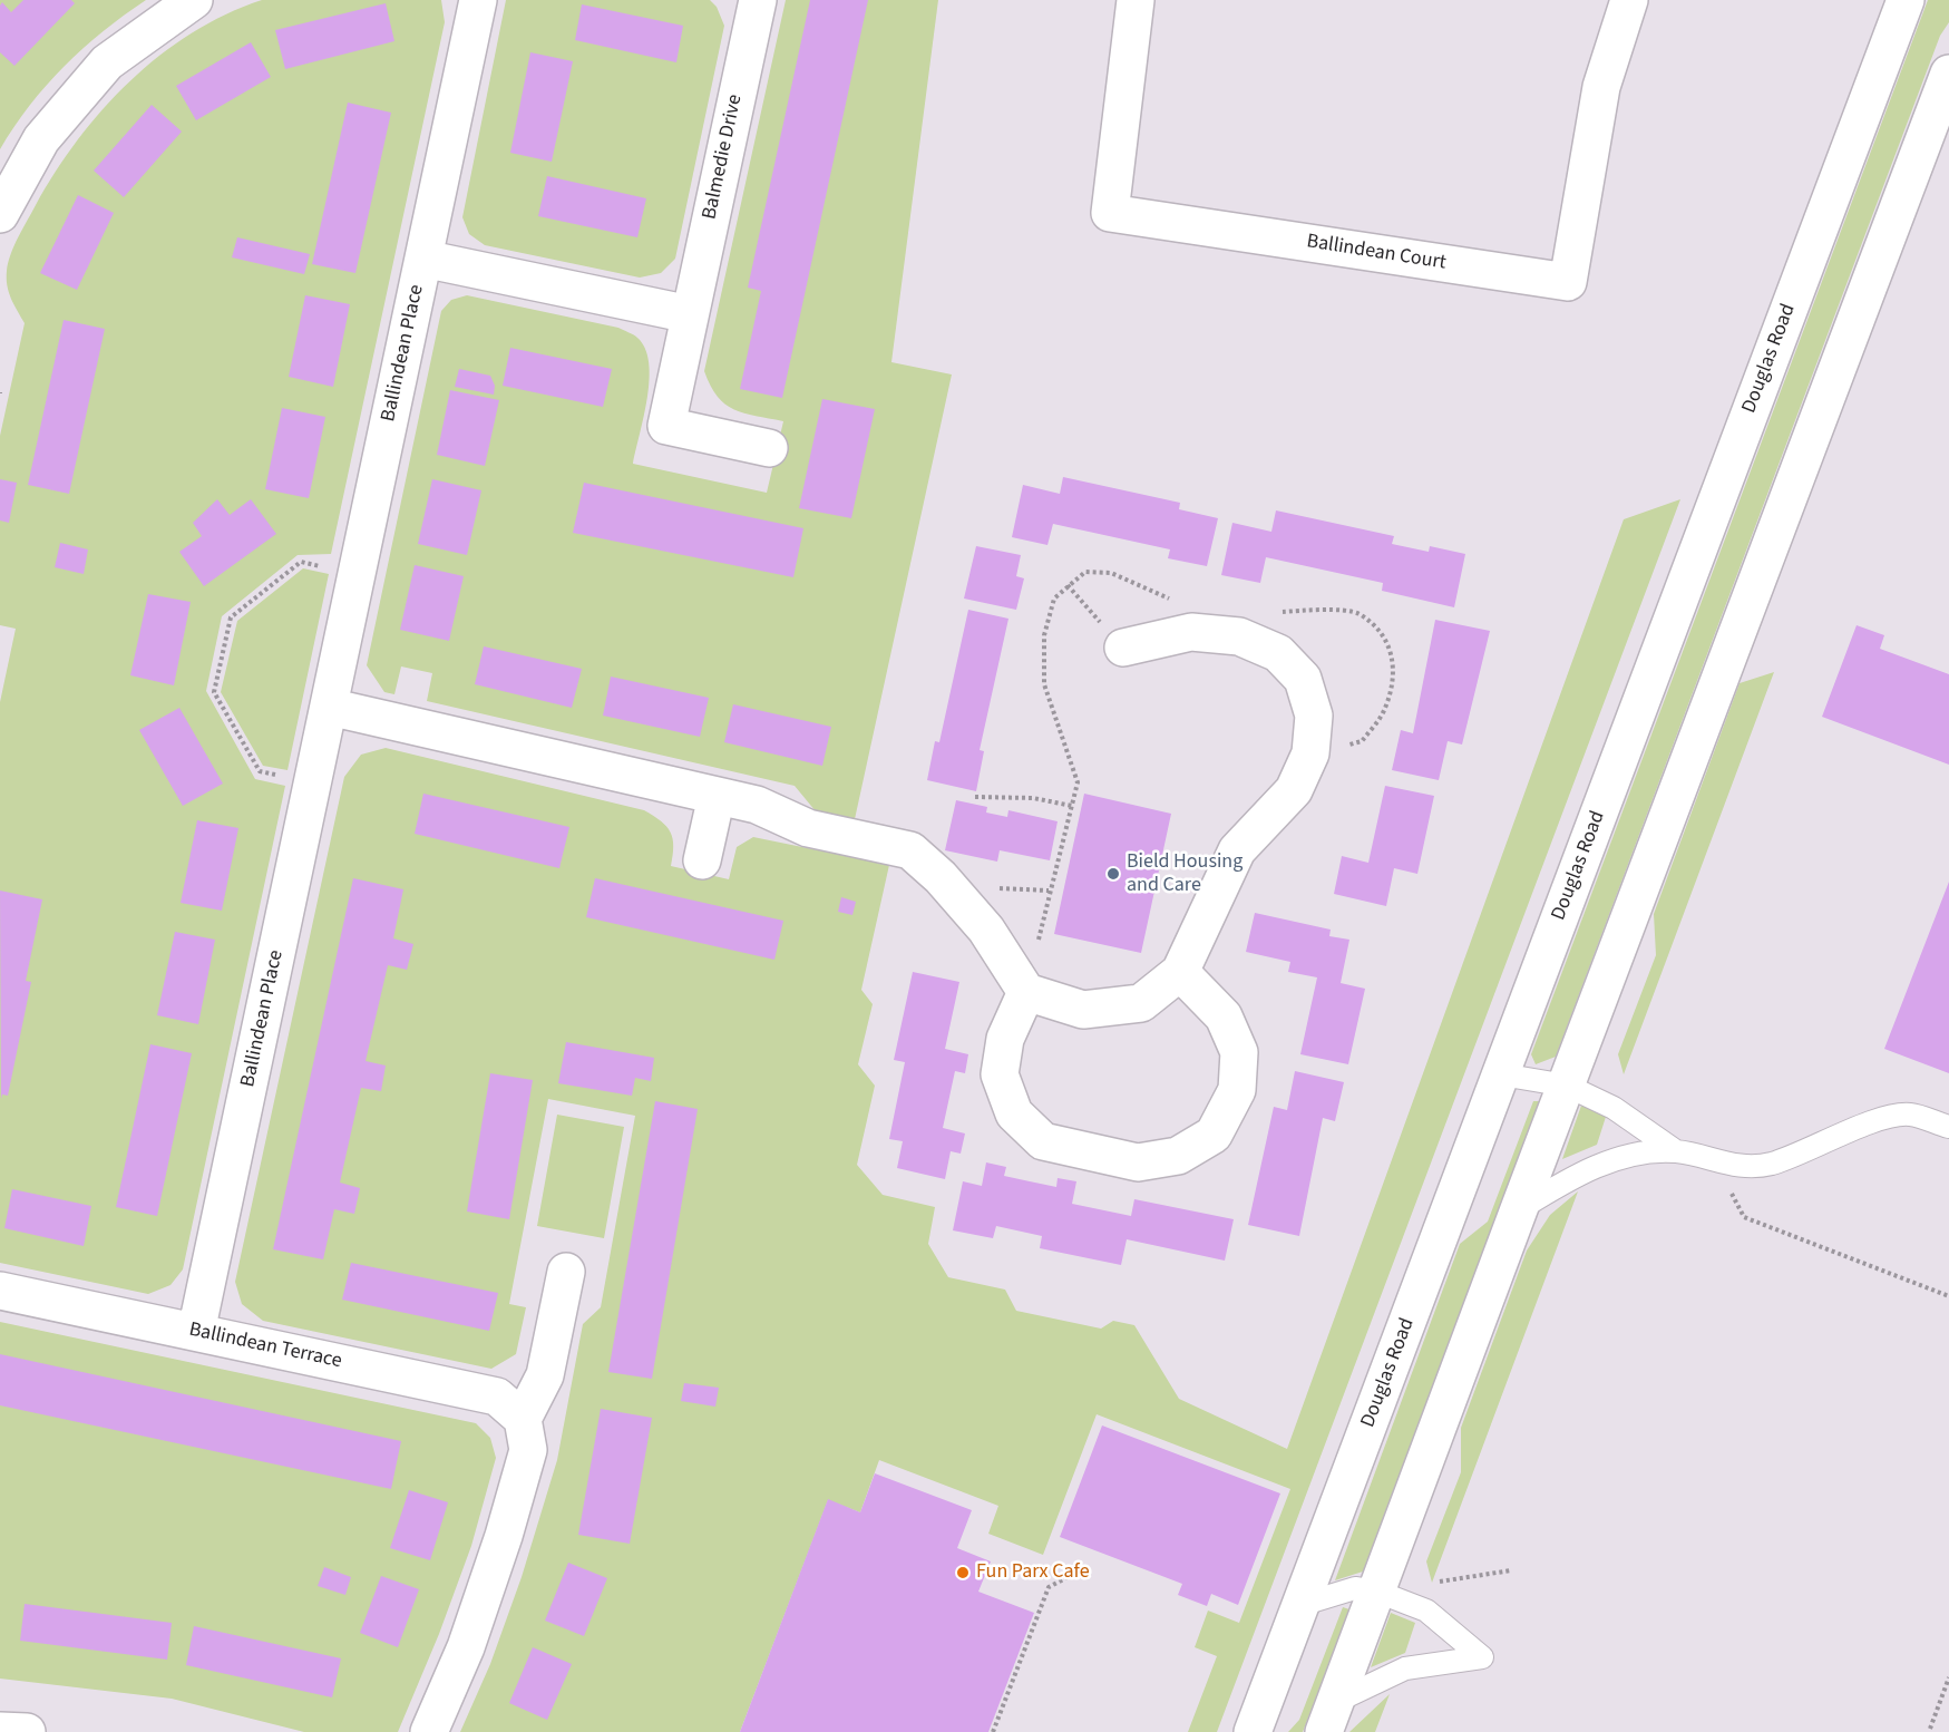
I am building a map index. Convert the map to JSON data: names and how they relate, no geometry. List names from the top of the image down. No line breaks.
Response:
{"streets":{"street":["Balmedie Drive","Ballindean Court","Ballindean Place","Douglas Road","Ballindean Terrace"]},"crossings":[["Ballindean Place","Ballindean Terrace"]],"places":["Bield Housing and Care","Fun Parx Cafe"]}
